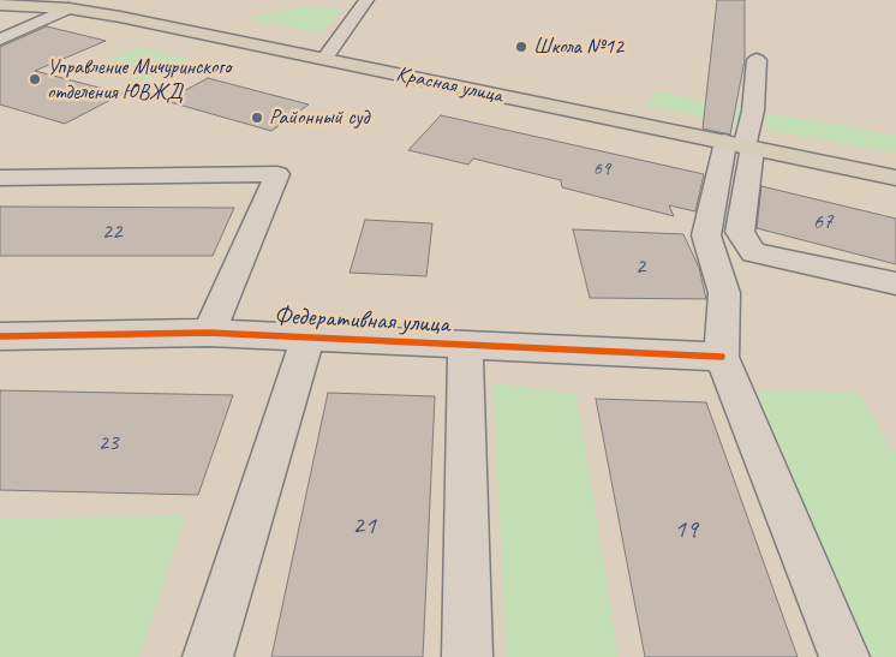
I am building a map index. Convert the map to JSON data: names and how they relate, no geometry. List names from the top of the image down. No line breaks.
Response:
{"streets":{"main road":["Красная улица"],"street":["Федеративная улица"]},"places":["Школа №12","Управление Мичуринского отделения ЮВЖД","Районный суд"],"house_numbers":["69","67","22","2","23","21","19"]}
